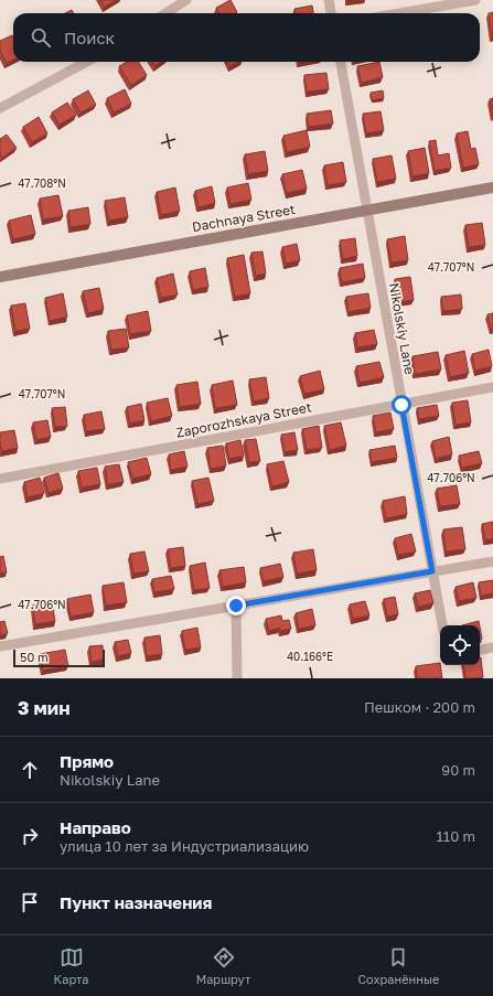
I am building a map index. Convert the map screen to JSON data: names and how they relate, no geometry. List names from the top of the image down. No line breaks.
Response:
{"streets":{"street":["Dachnaya Street","Nikolskiy Lane","Zaporozhskaya Street"]},"crossings":[["Dachnaya Street","Nikolskiy Lane"],["Nikolskiy Lane","Zaporozhskaya Street"]],"scale_bar":"50 m","page":{"search":"Поиск","scale":"50 m","heading":["3 мин","Пешком · 200 m"],"list":[["Прямо","Nikolskiy Lane","90 m"],["Направо","улица 10 лет за Индустриализацию","110 m"],"Пункт назначения"],"nav":["Карта","Маршрут","Сохранённые"]},"coordinates":["47.708°N","47.707°N","47.706°N","40.166°E"]}
